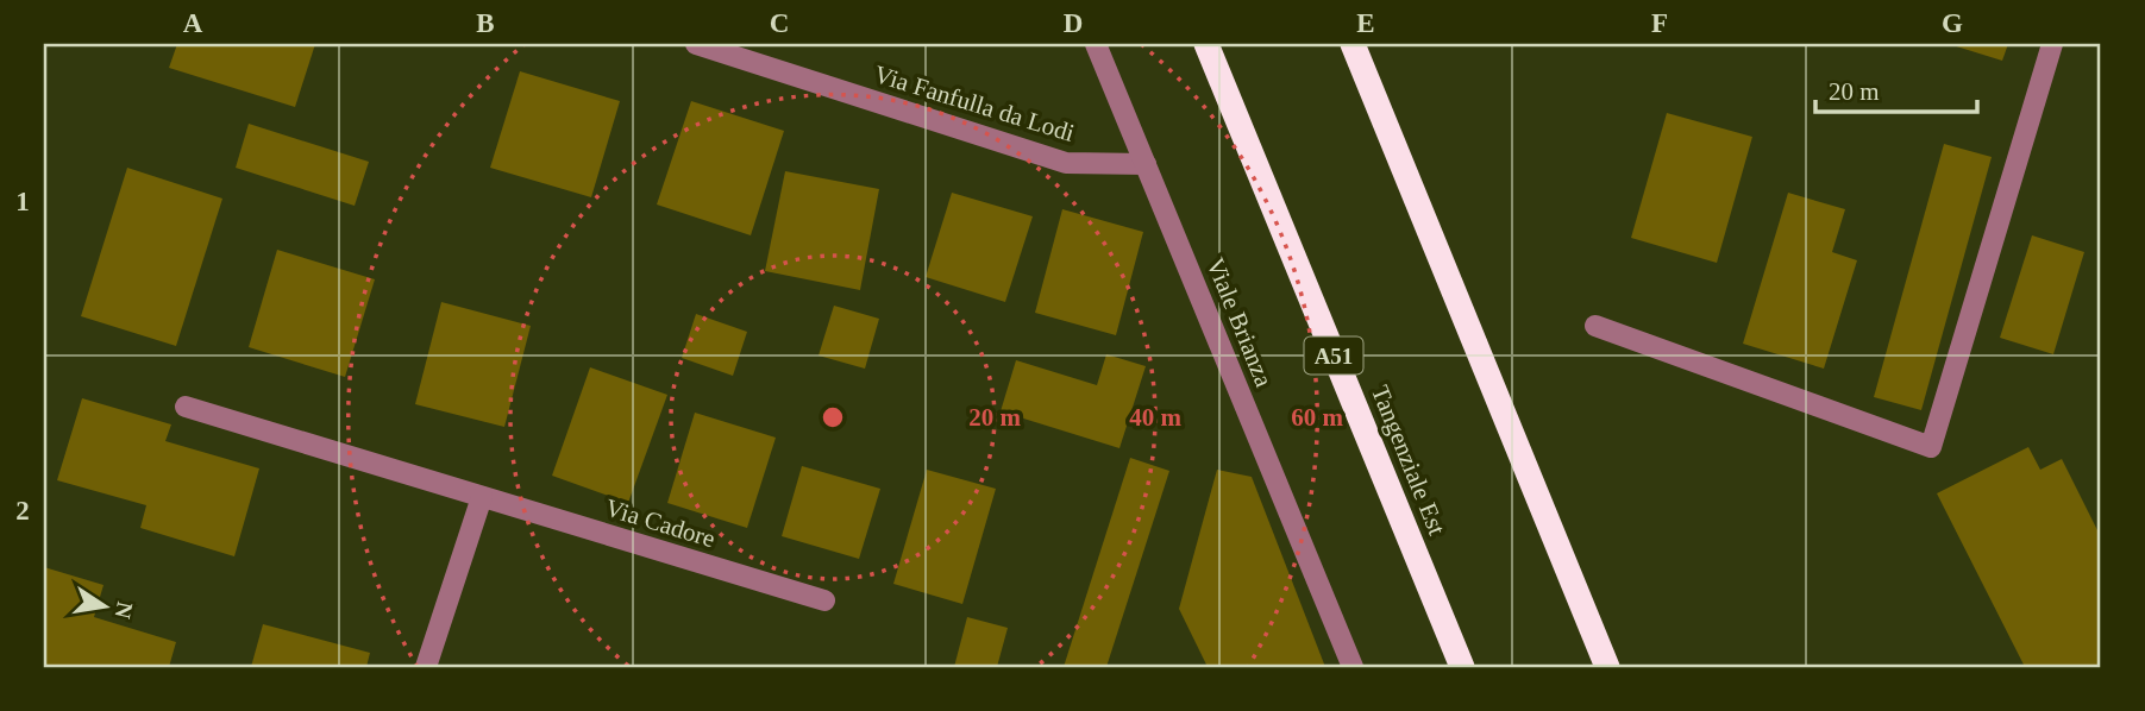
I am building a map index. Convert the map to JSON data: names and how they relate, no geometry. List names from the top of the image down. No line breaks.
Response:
{"streets":{"highway":["A51","Tangenziale Est"],"street":["Via Fanfulla da Lodi","Viale Brianza","Via Cadore"]},"crossings":[["Via Fanfulla da Lodi","Viale Brianza"]],"scale_bar":"20 m","north":"right","grid":{"columns":["A","B","C","D","E","F","G"],"rows":["1","2"]},"rings":["20 m","40 m","60 m"]}
